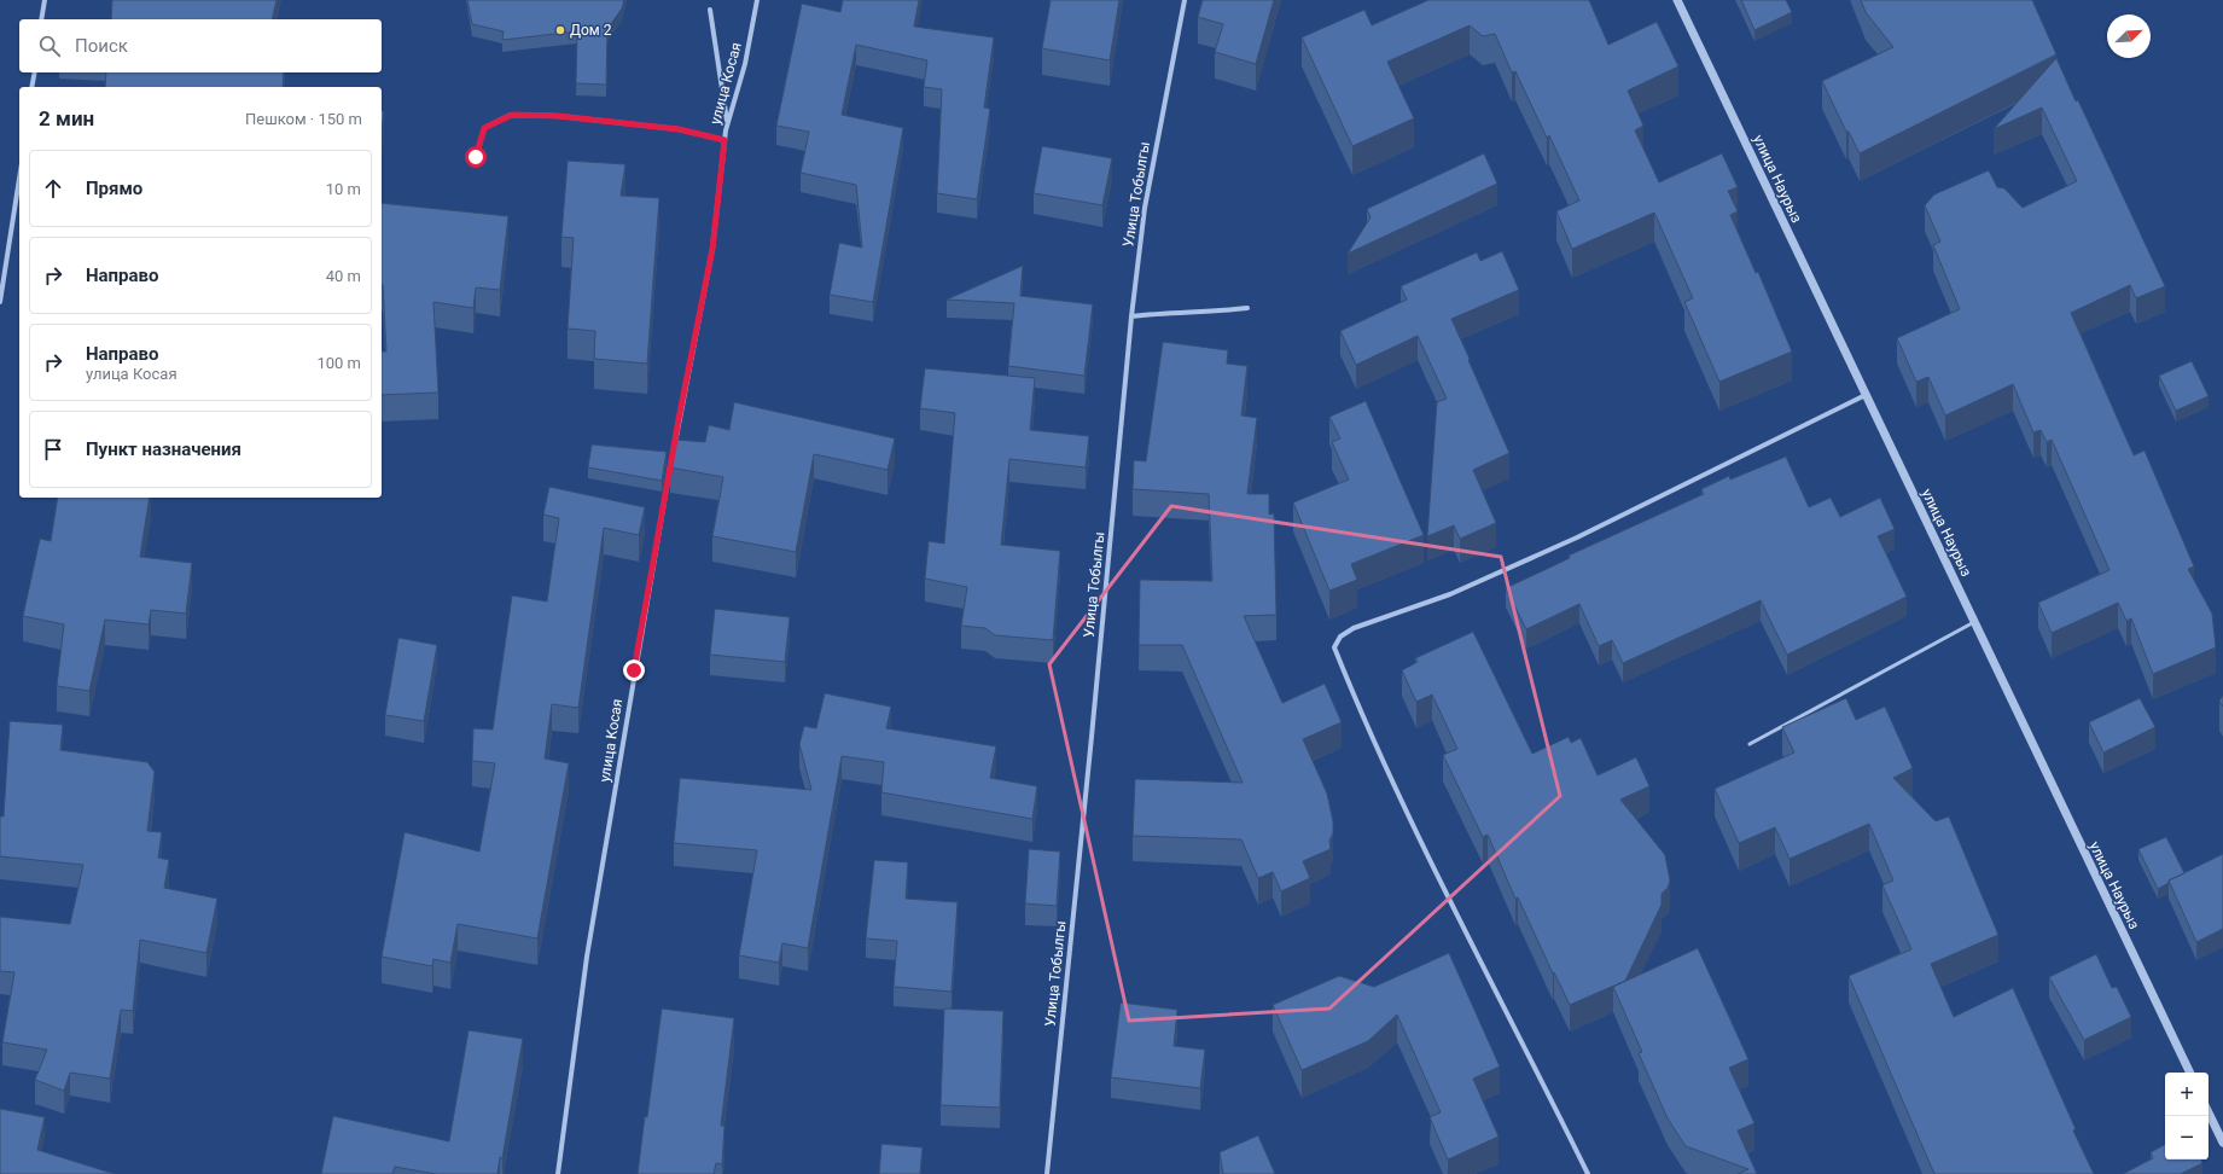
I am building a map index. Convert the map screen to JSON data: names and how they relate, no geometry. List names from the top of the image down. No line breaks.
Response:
{"streets":{"street":["улица Косая","улица Наурыз","Улица Тобылгы"]},"places":["Дом 2"],"north":"top right","page":{"search":"Поиск","heading":["2 мин","Пешком · 150 m"],"list":[["Прямо","10 m"],["Направо","40 m"],["Направо","улица Косая","100 m"],"Пункт назначения"],"map_buttons":["+","−"]}}
